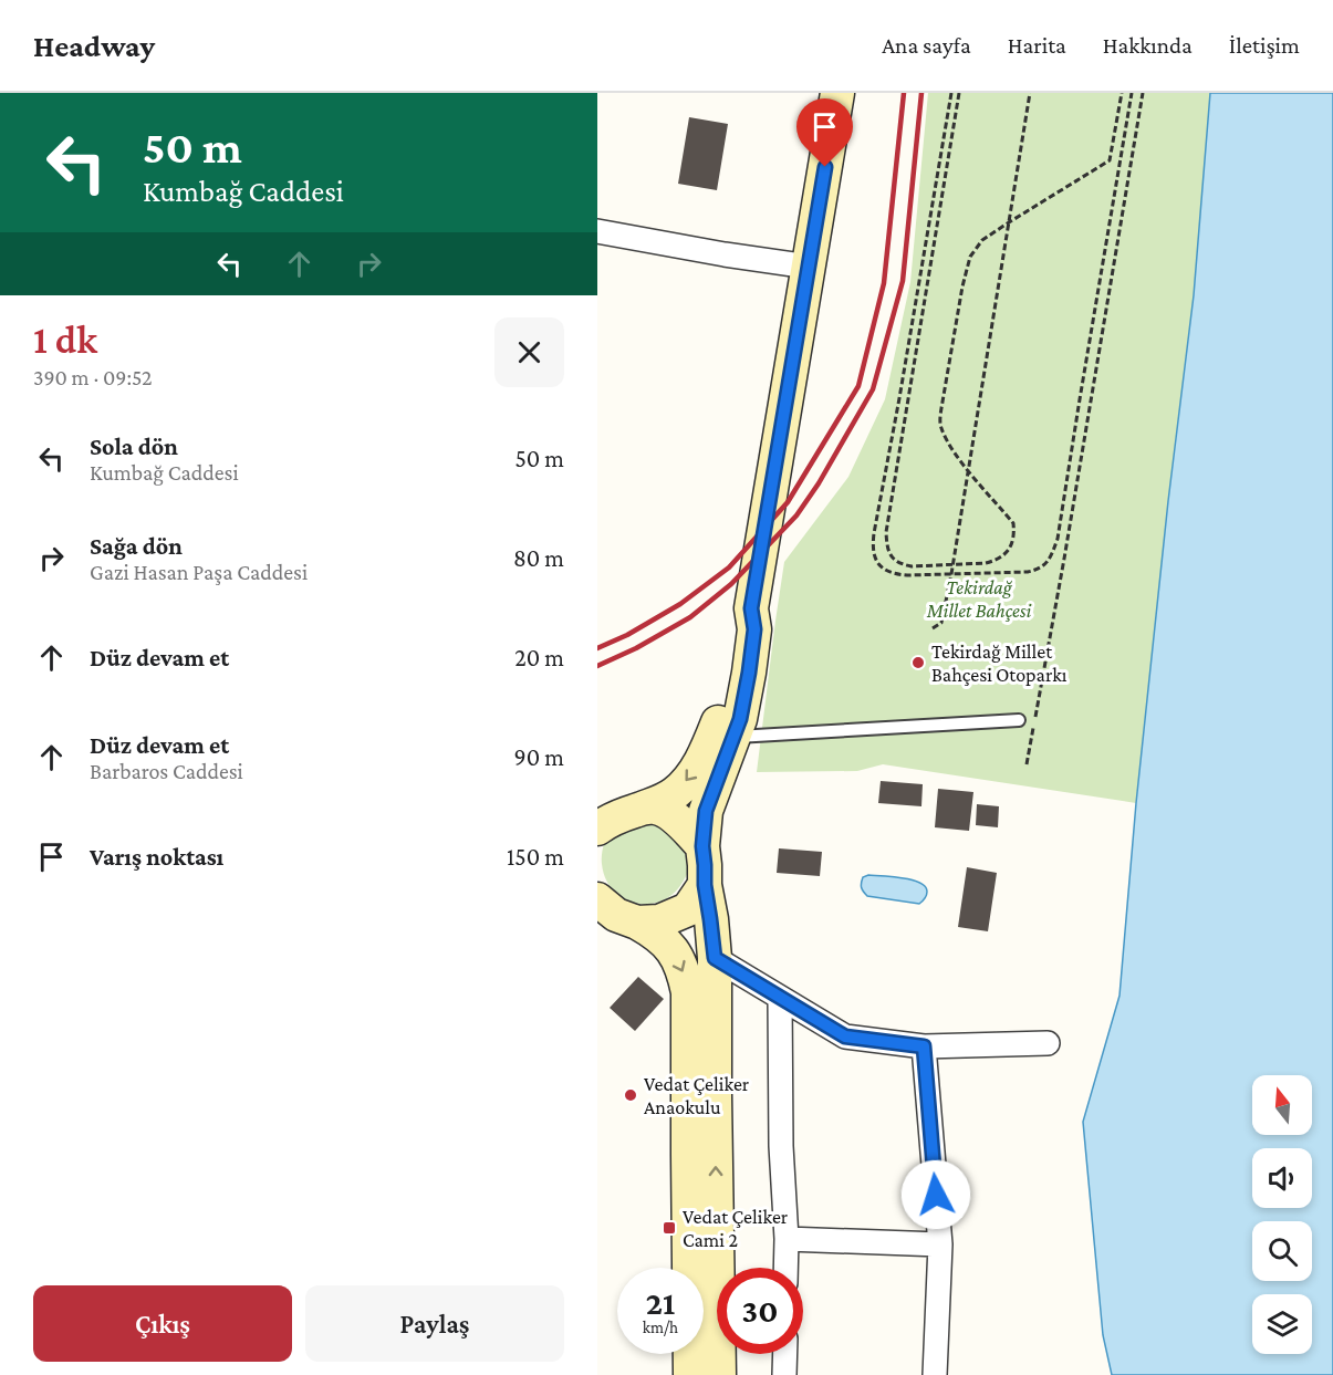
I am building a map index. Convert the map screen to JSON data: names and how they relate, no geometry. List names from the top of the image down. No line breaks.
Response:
{"parks":["Tekirdağ Millet Bahçesi"],"places":{"other":["Tekirdağ Millet Bahçesi Otoparkı","Vedat Çeliker Anaokulu"],"transit":["Vedat Çeliker Cami 2"]},"north":"top","page":{"header":"Headway","nav":["Ana sayfa","Harita","Hakkında","İletişim"],"turn":["50 m","Kumbağ Caddesi"],"heading":["1 dk","390 m · 09:52"],"list":[{"name":"Sola dön","note":"Kumbağ Caddesi","value":"50 m"},{"name":"Sağa dön","note":"Gazi Hasan Paşa Caddesi","value":"80 m"},{"name":"Düz devam et","value":"20 m"},{"name":"Düz devam et","note":"Barbaros Caddesi","value":"90 m"},{"name":"Varış noktası","value":"150 m"}],"speed":"21 km/h","limit":"30","buttons":["Çıkış","Paylaş"]}}
